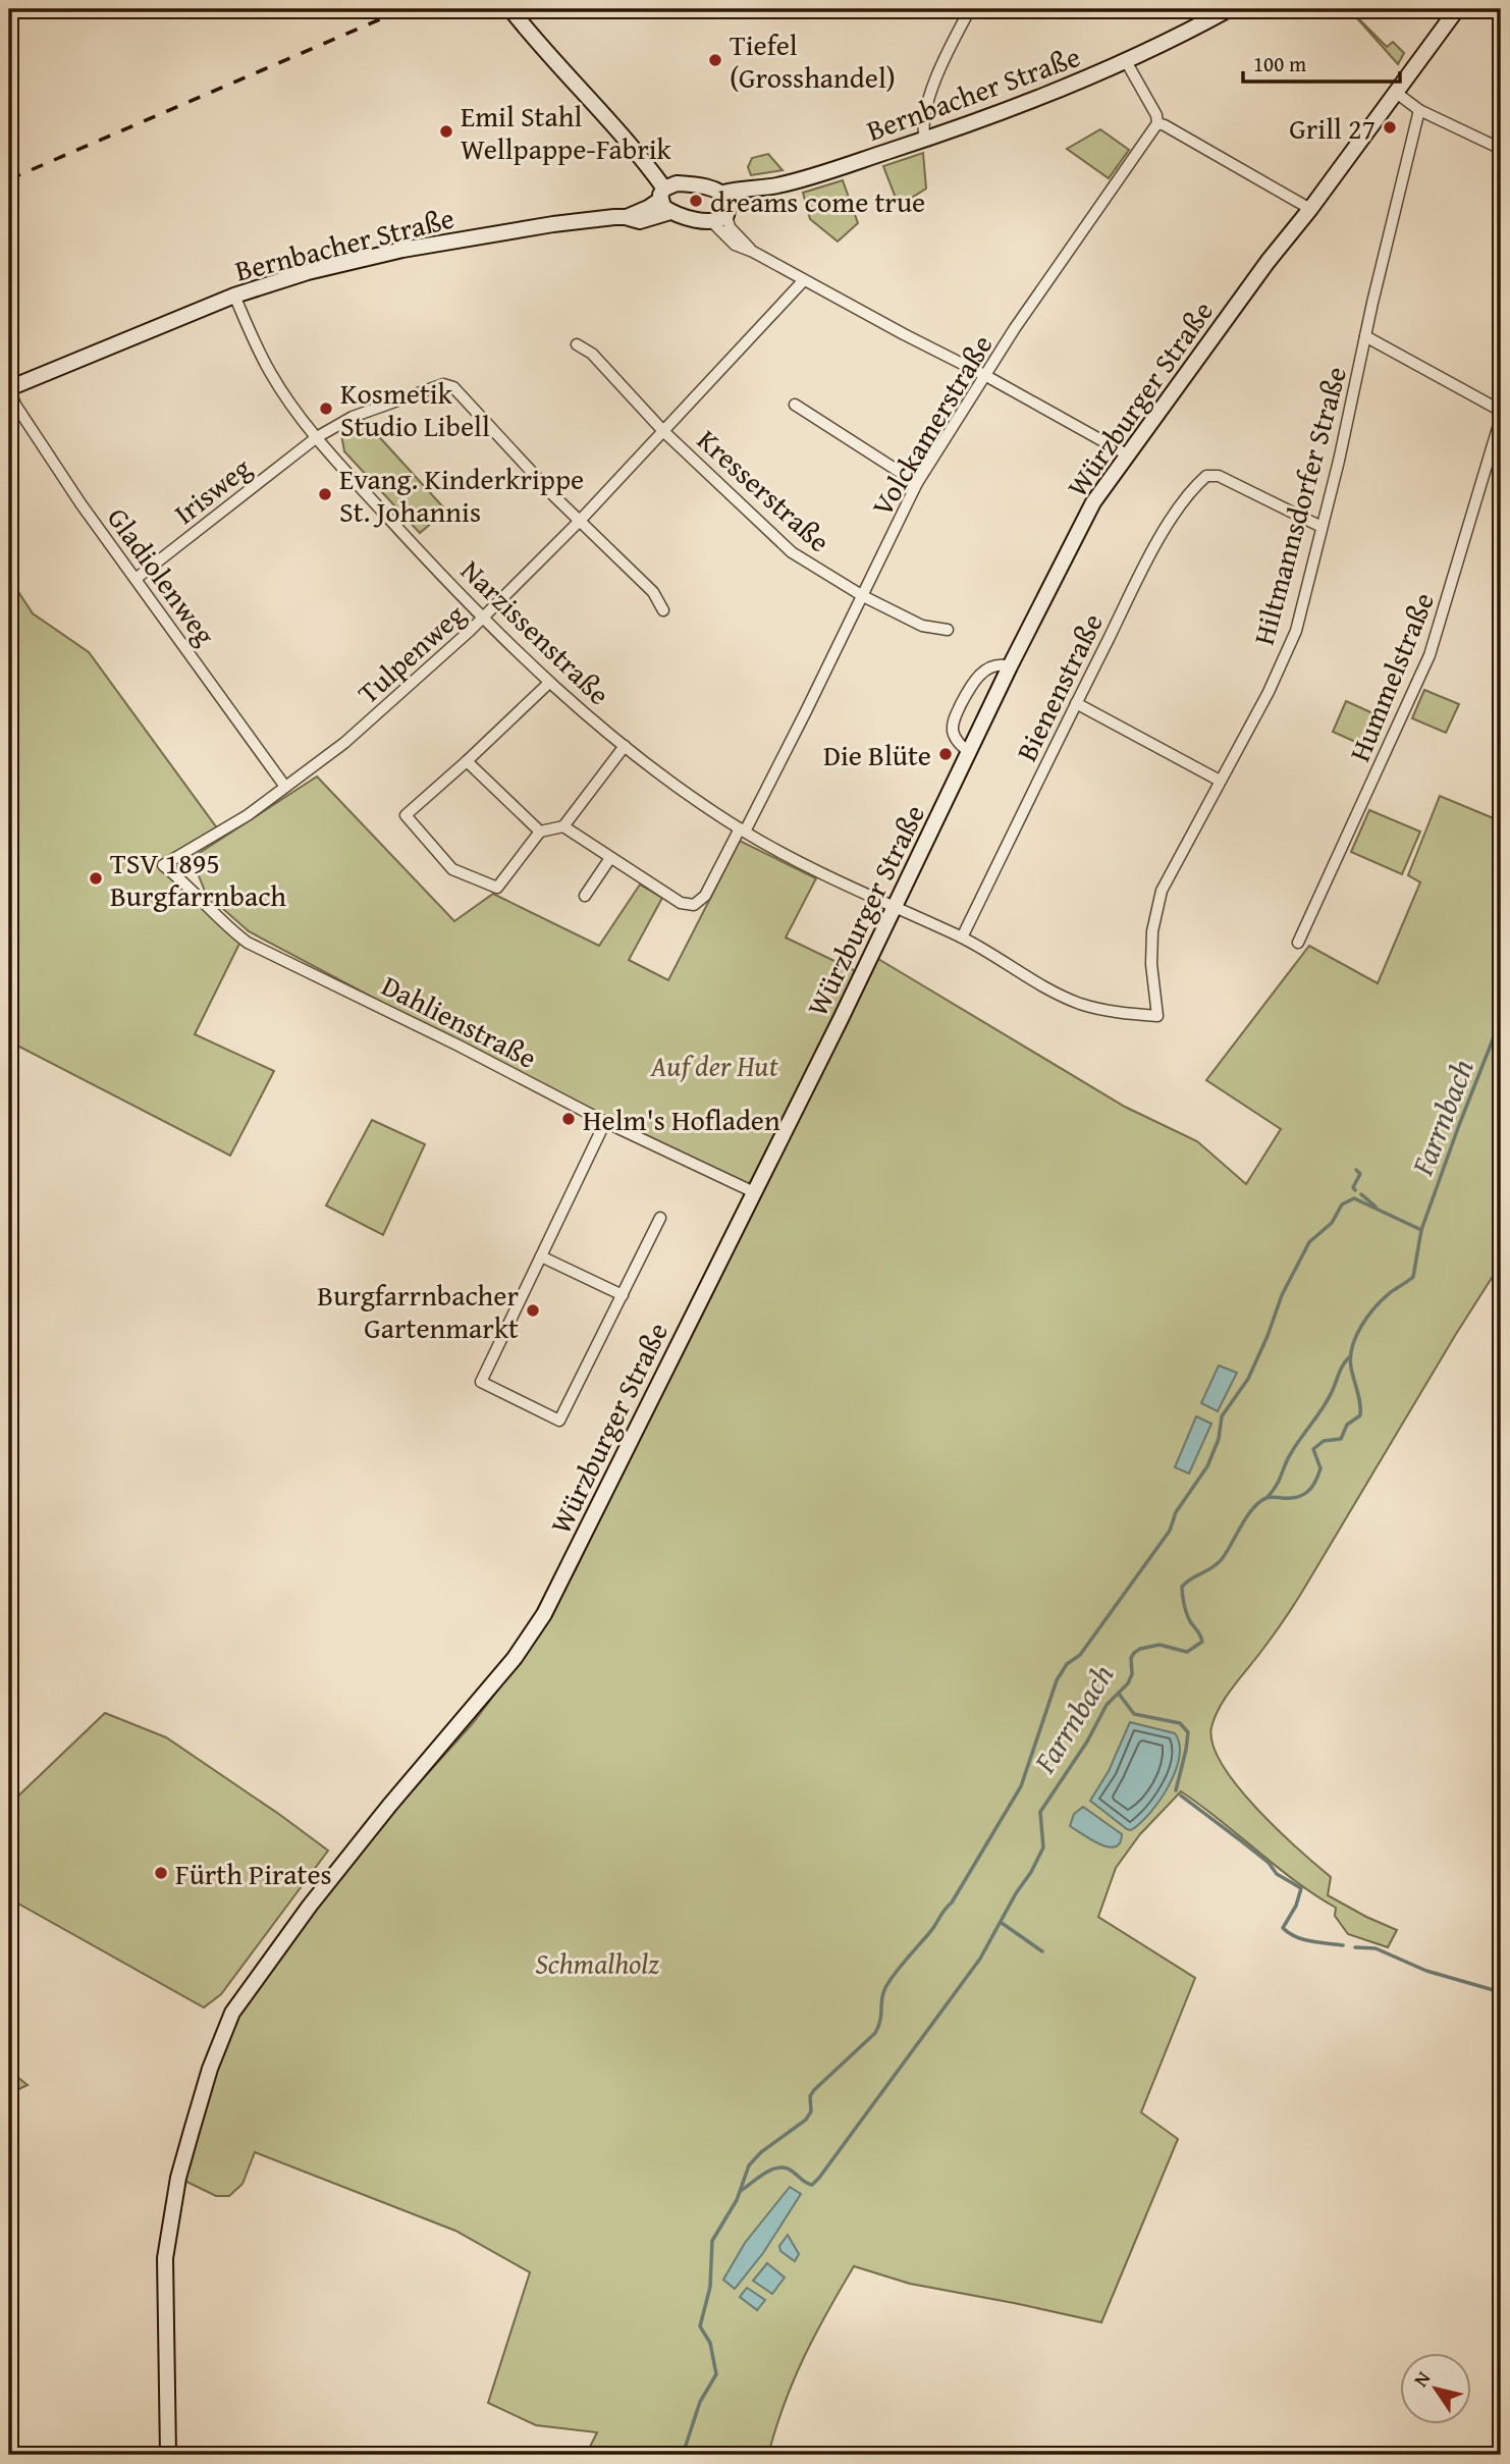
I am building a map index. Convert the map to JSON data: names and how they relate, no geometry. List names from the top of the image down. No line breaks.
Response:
{"streets":{"street":["Bernbacher Straße","Würzburger Straße","Volckamerstraße","Irisweg","Kresserstraße","Hiltmannsdorfer Straße","Gladiolenweg","Narzissenstraße","Tulpenweg","Hummelstraße","Bienenstraße","Dahlienstraße"]},"crossings":[["Bernbacher Straße","Gladiolenweg"],["Bernbacher Straße","Narzissenstraße"],["Würzburger Straße","Narzissenstraße"],["Würzburger Straße","Dahlienstraße"],["Volckamerstraße","Kresserstraße"],["Volckamerstraße","Narzissenstraße"],["Irisweg","Gladiolenweg"],["Irisweg","Narzissenstraße"],["Irisweg","Tulpenweg"],["Kresserstraße","Tulpenweg"],["Hiltmannsdorfer Straße","Narzissenstraße"],["Hiltmannsdorfer Straße","Bienenstraße"],["Gladiolenweg","Tulpenweg"],["Narzissenstraße","Tulpenweg"],["Narzissenstraße","Bienenstraße"],["Tulpenweg","Dahlienstraße"]],"water":["Farrnbach"],"parks":["Auf der Hut","Schmalholz"],"places":["Tiefel (Grosshandel)","Grill 27","Emil Stahl Wellpappe-Fabrik","dreams come true","Kosmetik Studio Libell","Evang. Kinderkrippe St. Johannis","Die Blüte","TSV 1895 Burgfarrnbach","Helm's Hofladen","Burgfarrnbacher Gartenmarkt","Fürth Pirates"],"scale_bar":"100 m","north":"top left"}
